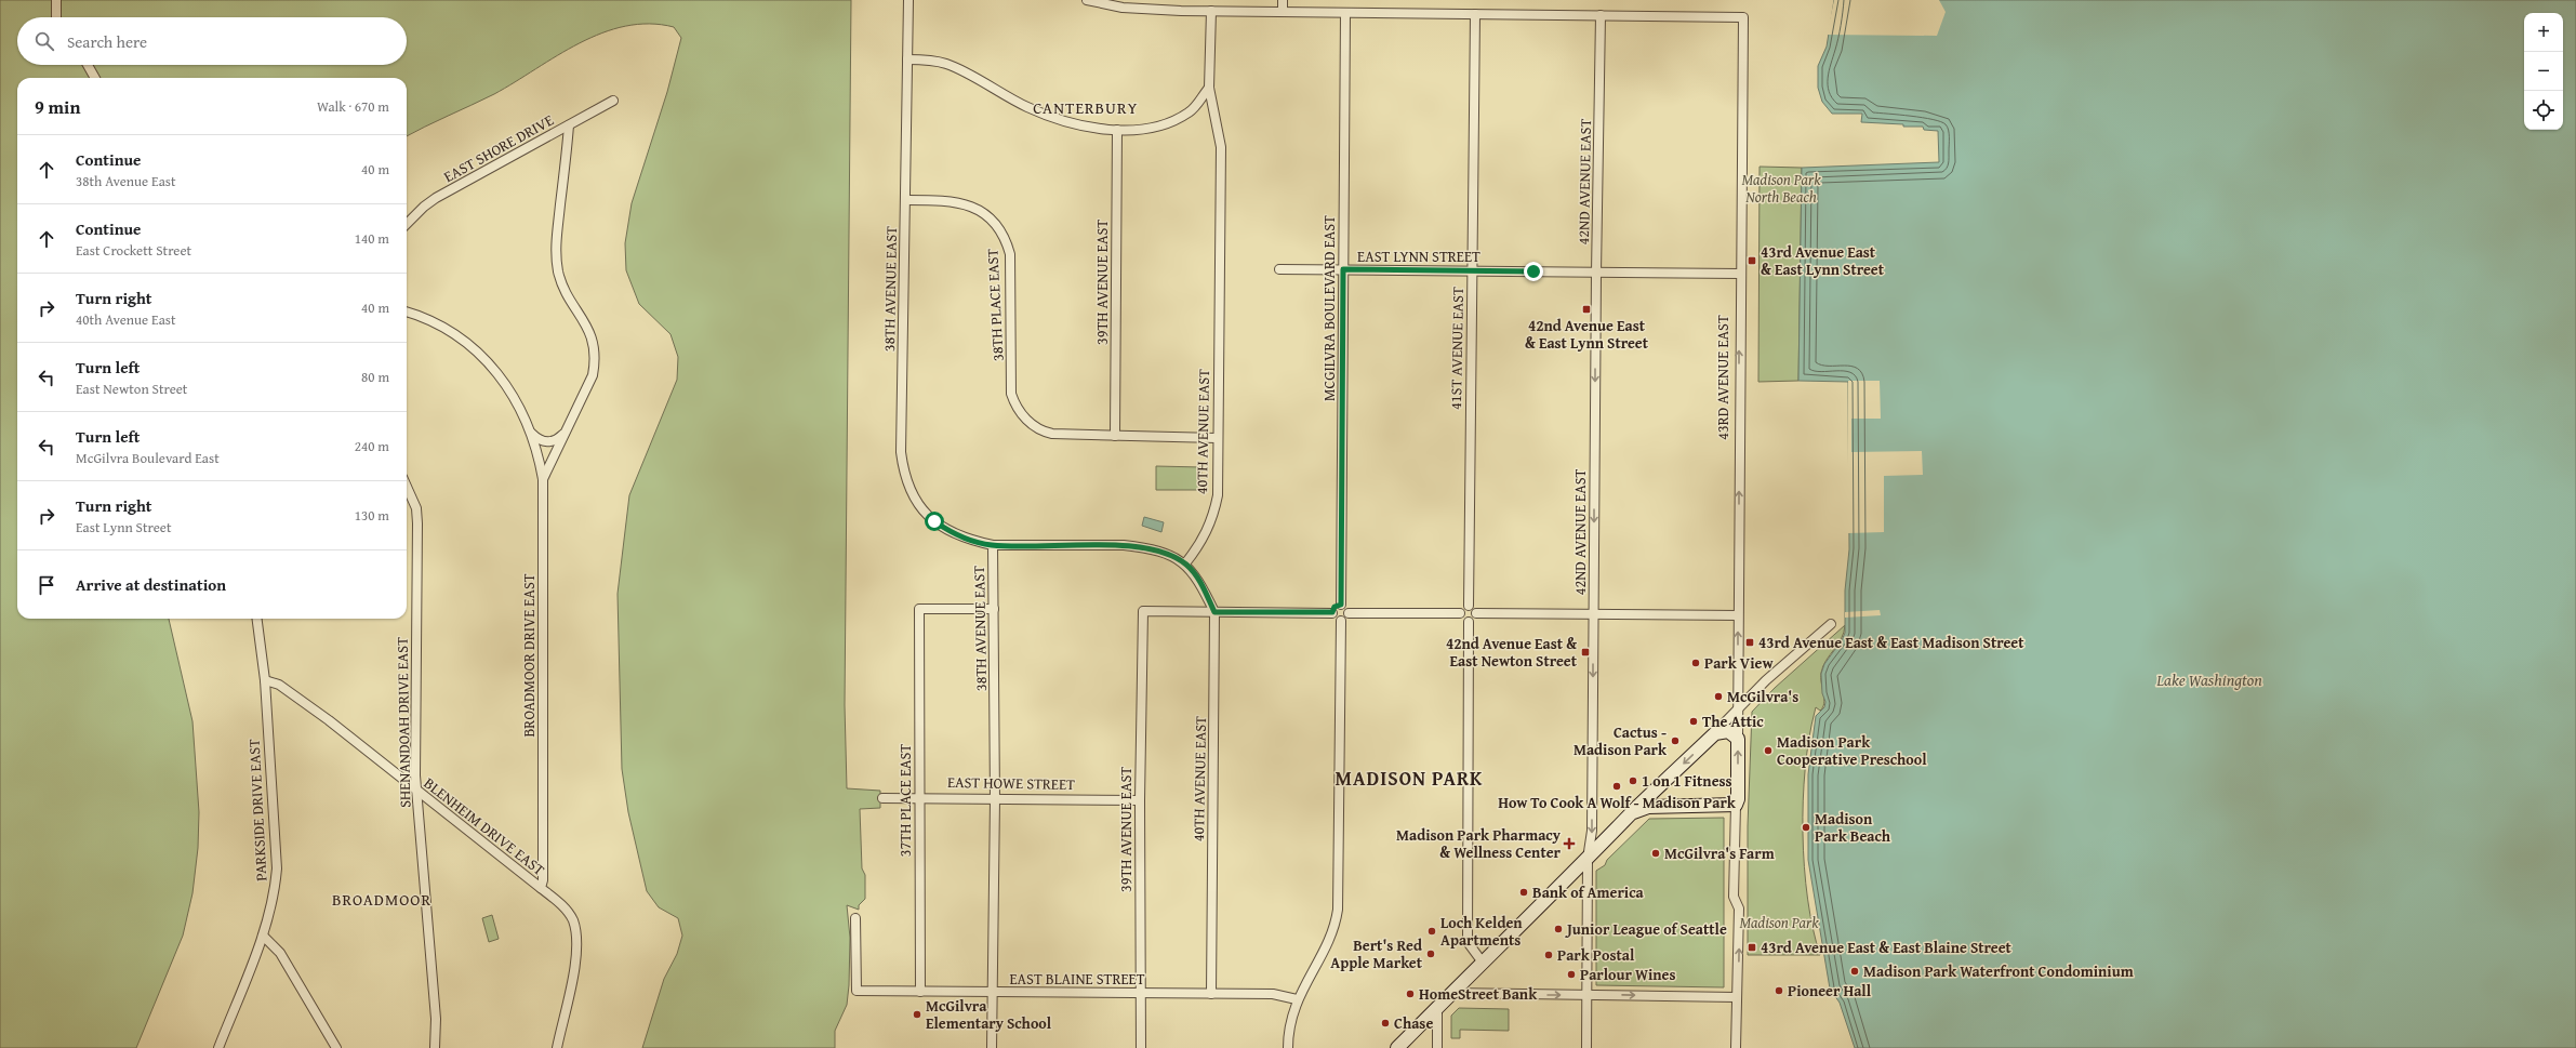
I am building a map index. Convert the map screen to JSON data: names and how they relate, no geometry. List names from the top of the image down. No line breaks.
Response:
{"streets":{"street":["EAST SHORE DRIVE","42ND AVENUE EAST","EAST LYNN STREET","39TH AVENUE EAST","38TH AVENUE EAST","38TH PLACE EAST","MCGILVRA BOULEVARD EAST","41ST AVENUE EAST","43RD AVENUE EAST","40TH AVENUE EAST","BROADMOOR DRIVE EAST","SHENANDOAH DRIVE EAST","EAST HOWE STREET","37TH PLACE EAST","PARKSIDE DRIVE EAST","BLENHEIM DRIVE EAST","EAST BLAINE STREET"]},"crossings":[["42ND AVENUE EAST","EAST LYNN STREET"],["42ND AVENUE EAST","43RD AVENUE EAST"],["EAST LYNN STREET","MCGILVRA BOULEVARD EAST"],["EAST LYNN STREET","41ST AVENUE EAST"],["EAST LYNN STREET","43RD AVENUE EAST"],["39TH AVENUE EAST","38TH PLACE EAST"],["39TH AVENUE EAST","40TH AVENUE EAST"],["39TH AVENUE EAST","EAST HOWE STREET"],["39TH AVENUE EAST","EAST BLAINE STREET"],["38TH AVENUE EAST","38TH PLACE EAST"],["38TH AVENUE EAST","EAST HOWE STREET"],["38TH AVENUE EAST","37TH PLACE EAST"],["38TH AVENUE EAST","EAST BLAINE STREET"],["38TH PLACE EAST","40TH AVENUE EAST"],["40TH AVENUE EAST","EAST BLAINE STREET"],["BROADMOOR DRIVE EAST","BLENHEIM DRIVE EAST"],["SHENANDOAH DRIVE EAST","BLENHEIM DRIVE EAST"],["EAST HOWE STREET","37TH PLACE EAST"],["37TH PLACE EAST","EAST BLAINE STREET"],["PARKSIDE DRIVE EAST","BLENHEIM DRIVE EAST"]],"one_way":["42ND AVENUE EAST","43RD AVENUE EAST"],"districts":["CANTERBURY","MADISON PARK","BROADMOOR"],"water":["Lake Washington"],"parks":["Madison Park North Beach","Madison Park"],"places":{"transit":["43rd Avenue East & East Lynn Street","42nd Avenue East & East Lynn Street","43rd Avenue East & East Madison Street","42nd Avenue East & East Newton Street","43rd Avenue East & East Blaine Street"],"other":["Park View","McGilvra's","The Attic","Cactus - Madison Park","Madison Park Cooperative Preschool","1 on 1 Fitness","How To Cook A Wolf - Madison Park","Madison Park Beach","McGilvra's Farm","Bank of America","Junior League of Seattle","Loch Kelden Apartments","Bert's Red Apple Market","Park Postal","Madison Park Waterfront Condominium","Parlour Wines","Pioneer Hall","HomeStreet Bank","McGilvra Elementary School","Chase"],"health":["Madison Park Pharmacy & Wellness Center"]},"page":{"map_buttons":["+","−"],"search":"Search here","heading":["9 min","Walk · 670 m"],"list":[["Continue","38th Avenue East","40 m"],["Continue","East Crockett Street","140 m"],["Turn right","40th Avenue East","40 m"],["Turn left","East Newton Street","80 m"],["Turn left","McGilvra Boulevard East","240 m"],["Turn right","East Lynn Street","130 m"],"Arrive at destination"]}}
